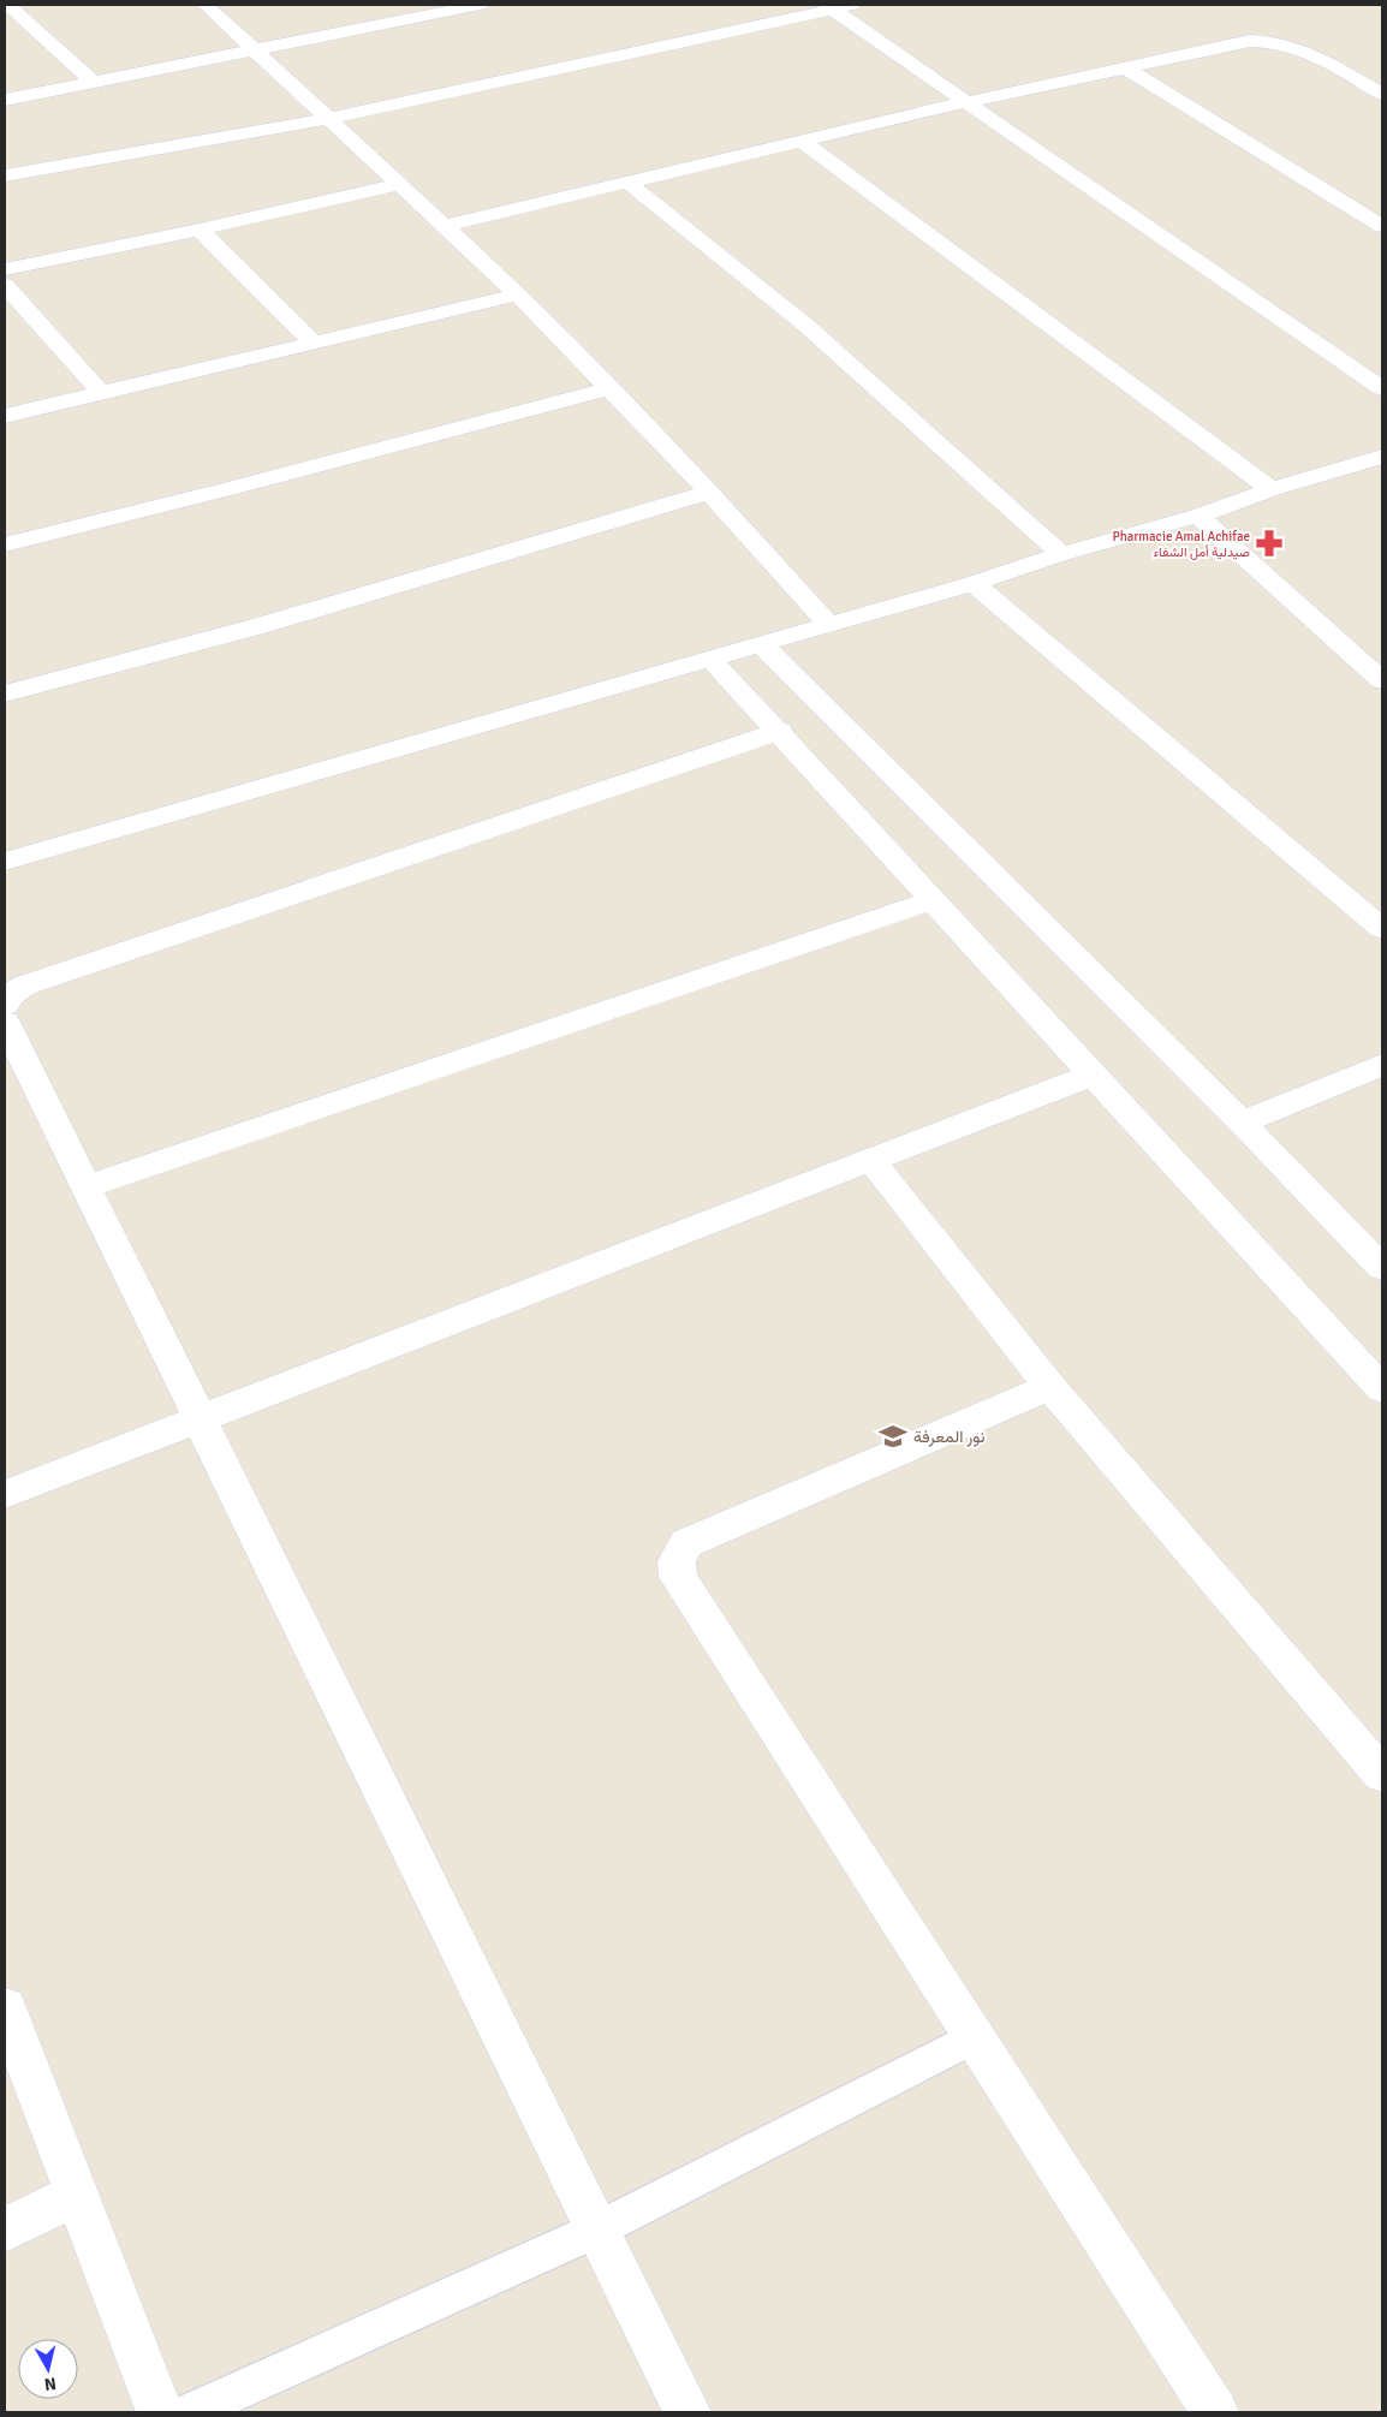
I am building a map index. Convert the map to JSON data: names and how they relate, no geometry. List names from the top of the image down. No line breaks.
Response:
{"places":{"pharmacy":["Pharmacie Amal Achifae صيدلية أمل الشفاء"],"school or university":["نور المعرفة"]},"north":"bottom"}
